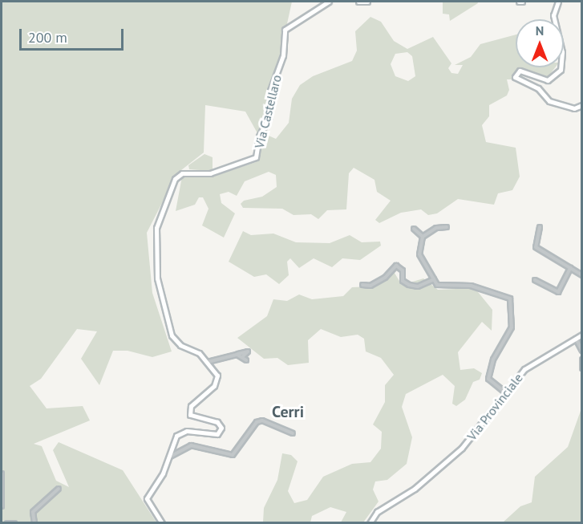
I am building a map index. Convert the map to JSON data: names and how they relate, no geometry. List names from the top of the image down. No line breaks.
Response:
{"streets":{"street":["Via Castellaro","Via Provinciale"]},"districts":["Cerri"],"scale_bar":"200 m","north":"top"}
